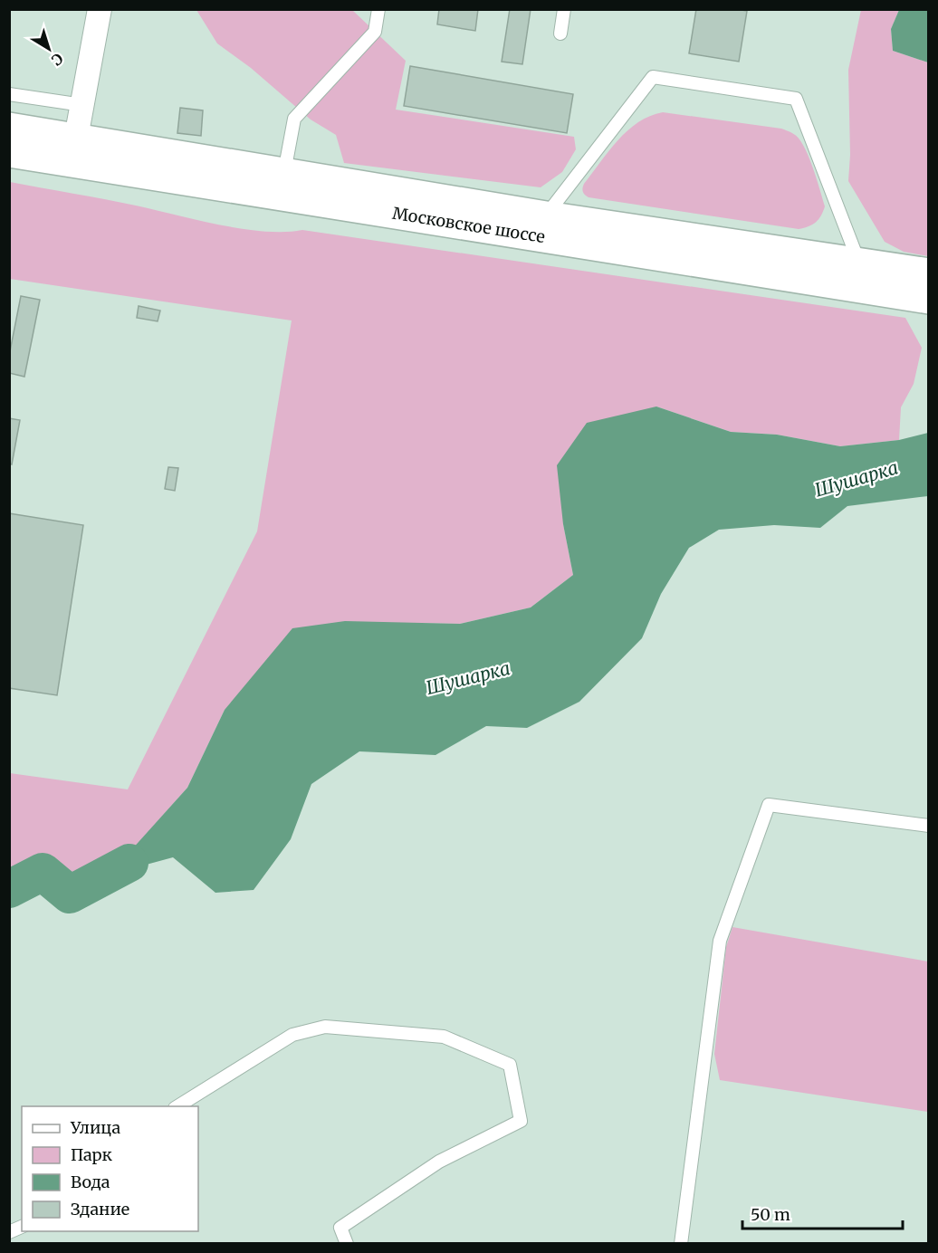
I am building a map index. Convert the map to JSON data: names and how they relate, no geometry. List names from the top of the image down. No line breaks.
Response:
{"streets":{"highway":["Московское шоссе"]},"water":["Шушарка"],"legend":["Улица","Парк","Вода","Здание"],"scale_bar":"50 m","north":"bottom right"}
